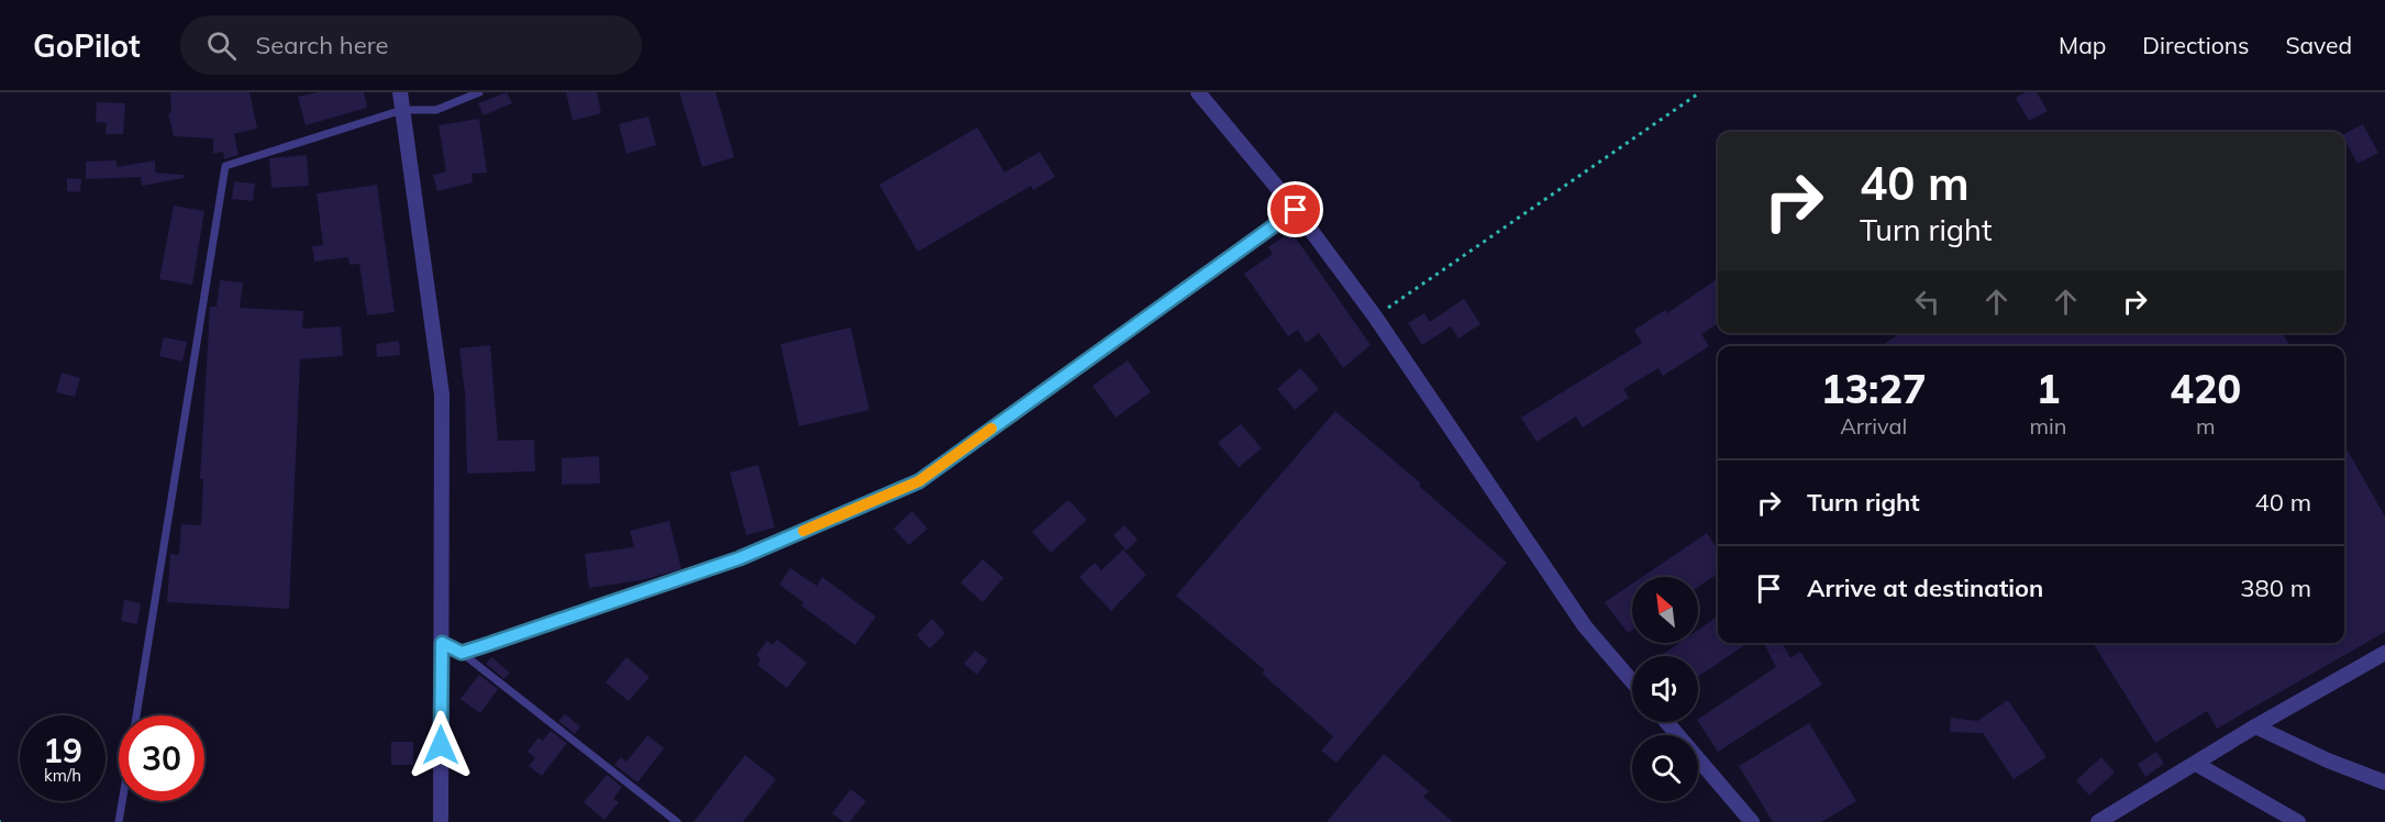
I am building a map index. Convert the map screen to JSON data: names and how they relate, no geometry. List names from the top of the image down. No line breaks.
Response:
{"north":"top left","page":{"header":"GoPilot","search":"Search here","nav":["Map","Directions","Saved"],"turn":["40 m","Turn right"],"eta":["13:27","Arrival","1","min","420","m"],"list":[{"name":"Turn right","value":"40 m"},{"name":"Arrive at destination","value":"380 m"}],"speed":"19 km/h","limit":"30"}}
